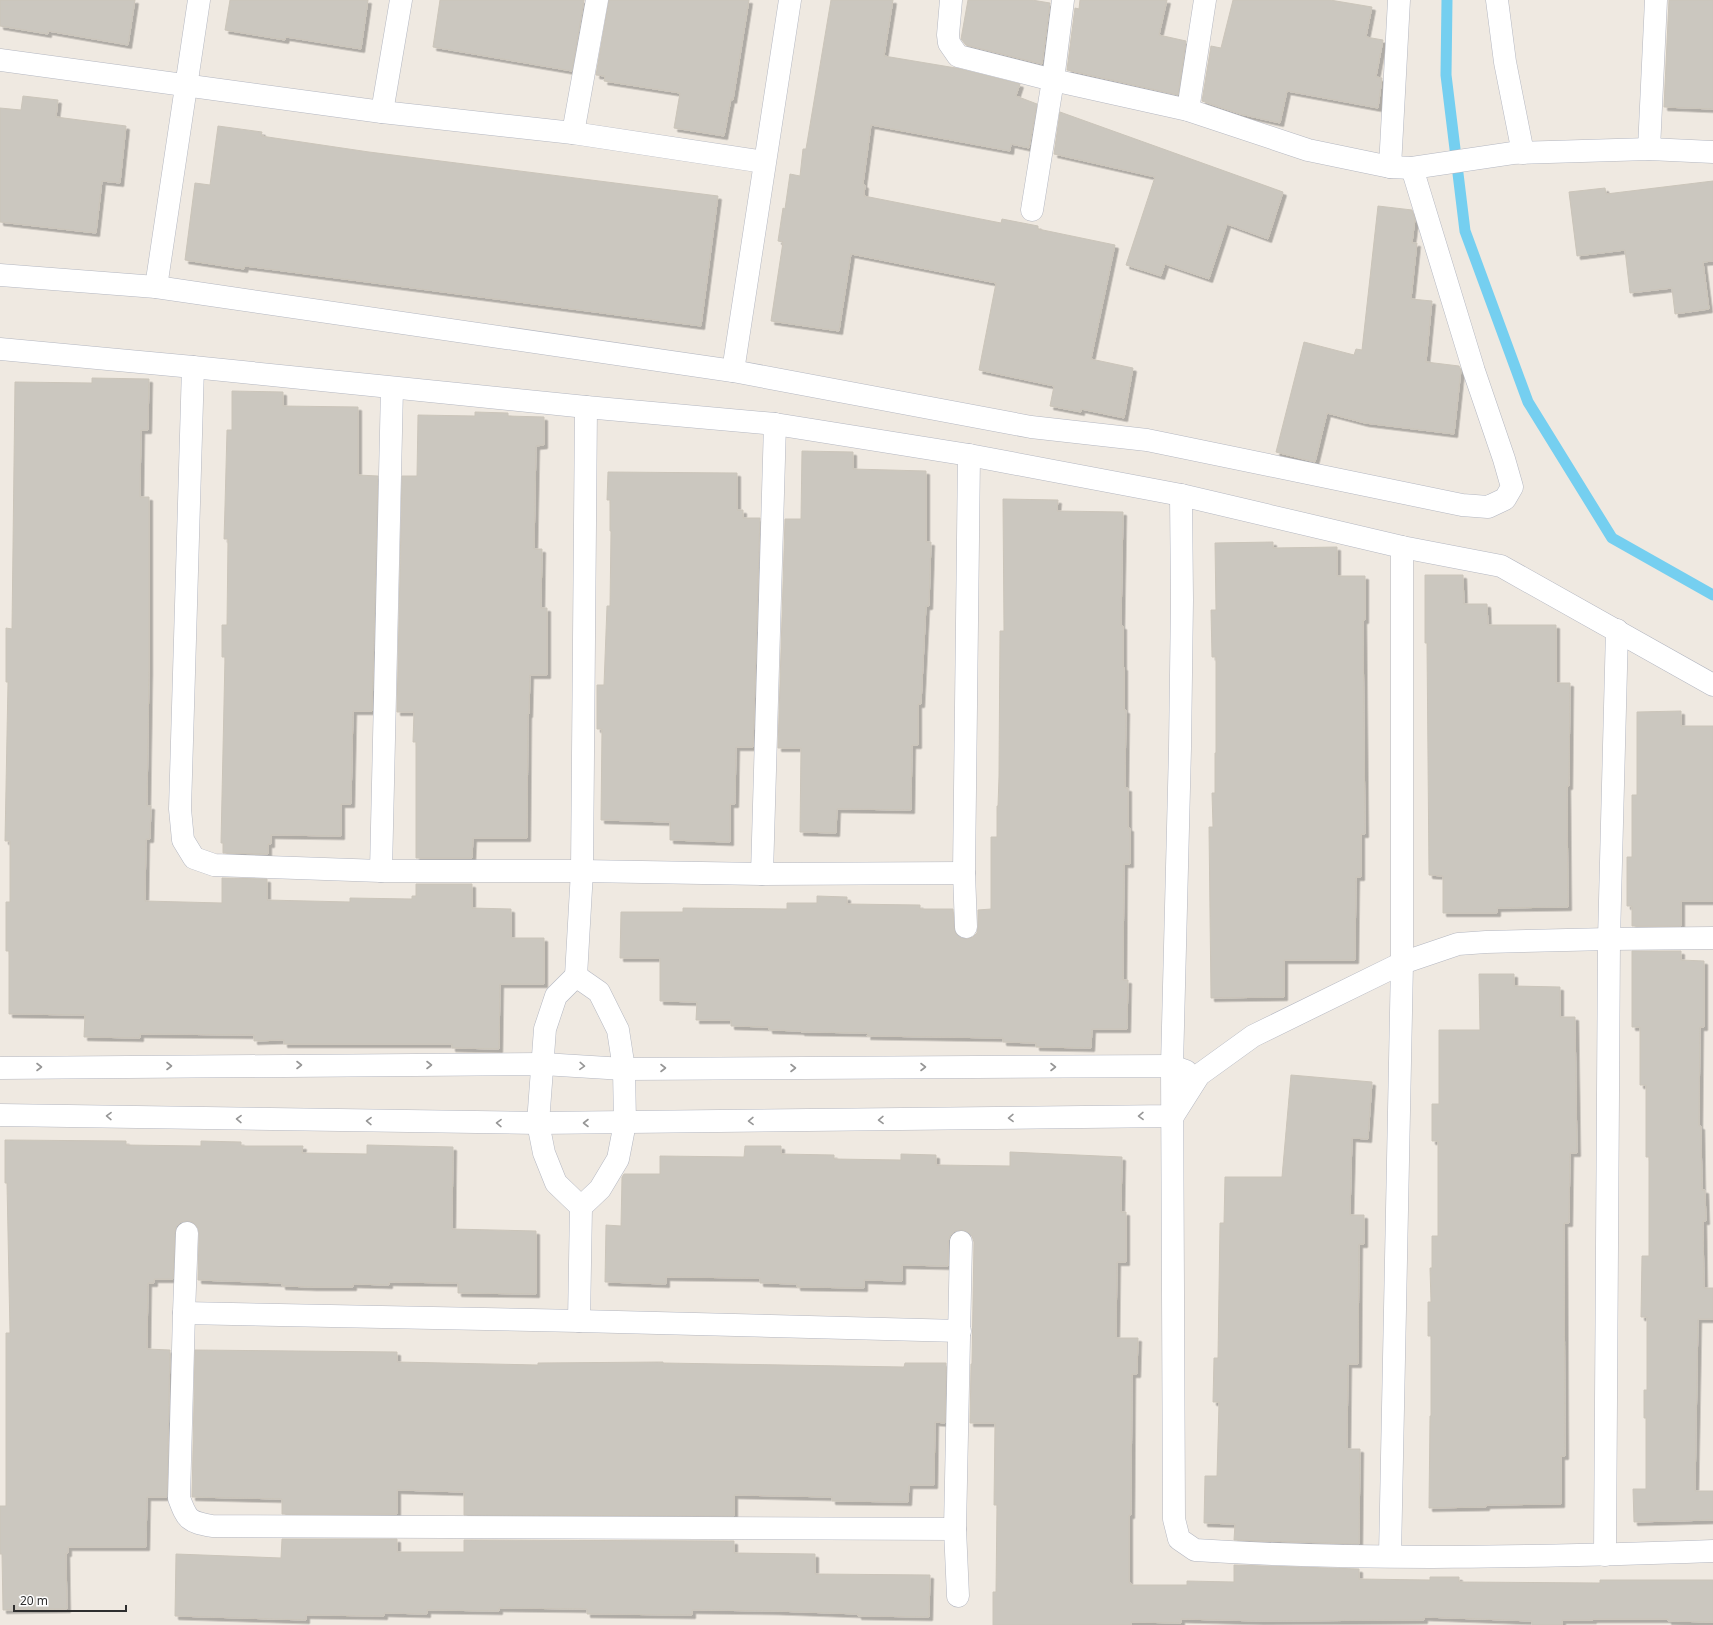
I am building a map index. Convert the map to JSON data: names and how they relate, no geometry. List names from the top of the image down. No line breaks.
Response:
{"scale_bar":"20 m"}
